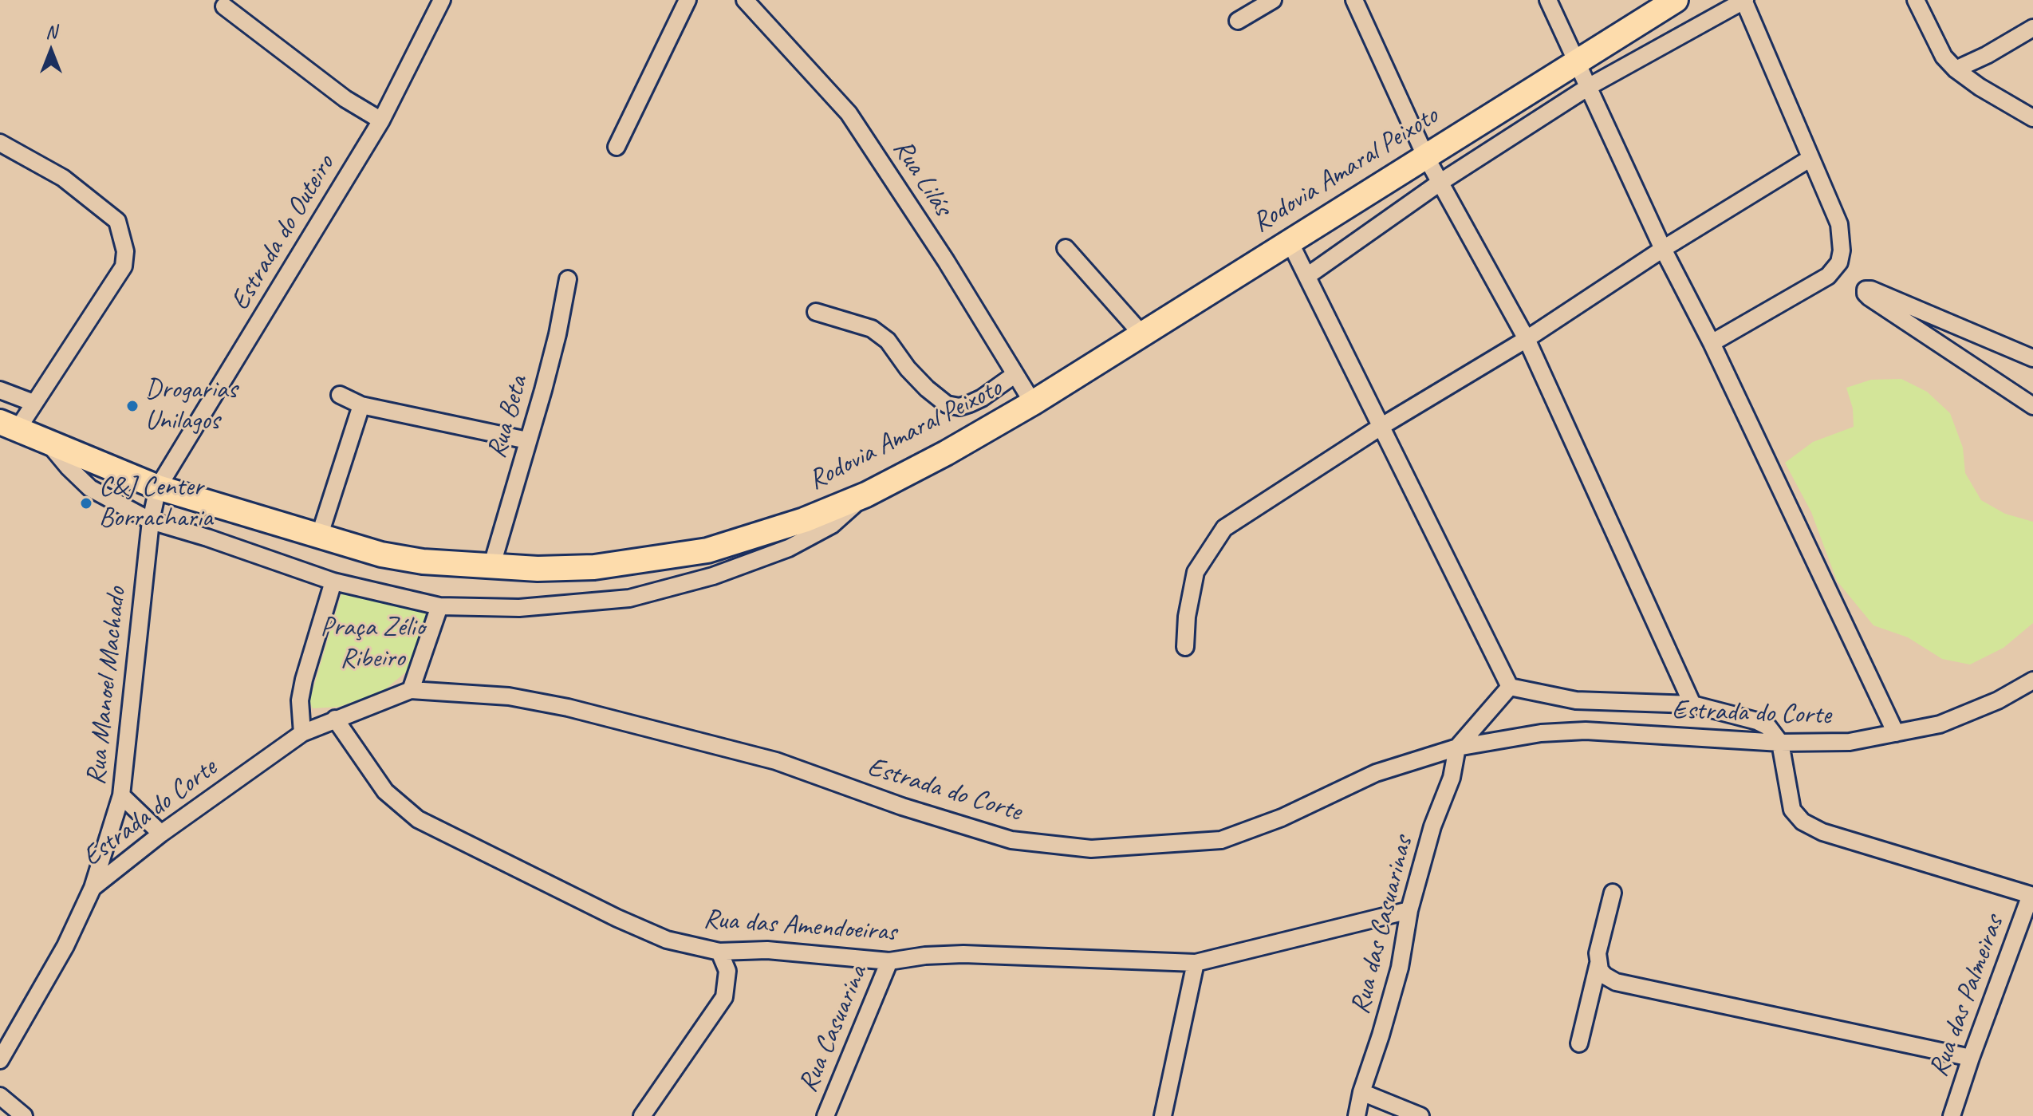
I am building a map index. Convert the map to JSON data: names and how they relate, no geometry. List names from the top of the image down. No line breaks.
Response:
{"streets":{"highway":["Rodovia Amaral Peixoto"],"street":["Rua Lilás","Estrada do Outeiro","Rua Beta","Rua Manoel Machado","Estrada do Corte","Rua das Casuarinas","Rua das Amendoeiras","Rua das Palmeiras","Rua Casuarina"]},"crossings":[["Rodovia Amaral Peixoto","Rua Lilás"],["Rodovia Amaral Peixoto","Estrada do Outeiro"],["Rodovia Amaral Peixoto","Rua Beta"],["Rodovia Amaral Peixoto","Rua Manoel Machado"],["Estrada do Outeiro","Rua Manoel Machado"],["Rua Manoel Machado","Estrada do Corte"],["Estrada do Corte","Rua das Casuarinas"],["Estrada do Corte","Rua das Amendoeiras"],["Rua das Casuarinas","Rua das Amendoeiras"],["Rua das Amendoeiras","Rua Casuarina"]],"parks":["Praça Zélio Ribeiro"],"places":["Drogarias Unilagos","C&J Center Borracharia"],"north":"top"}
